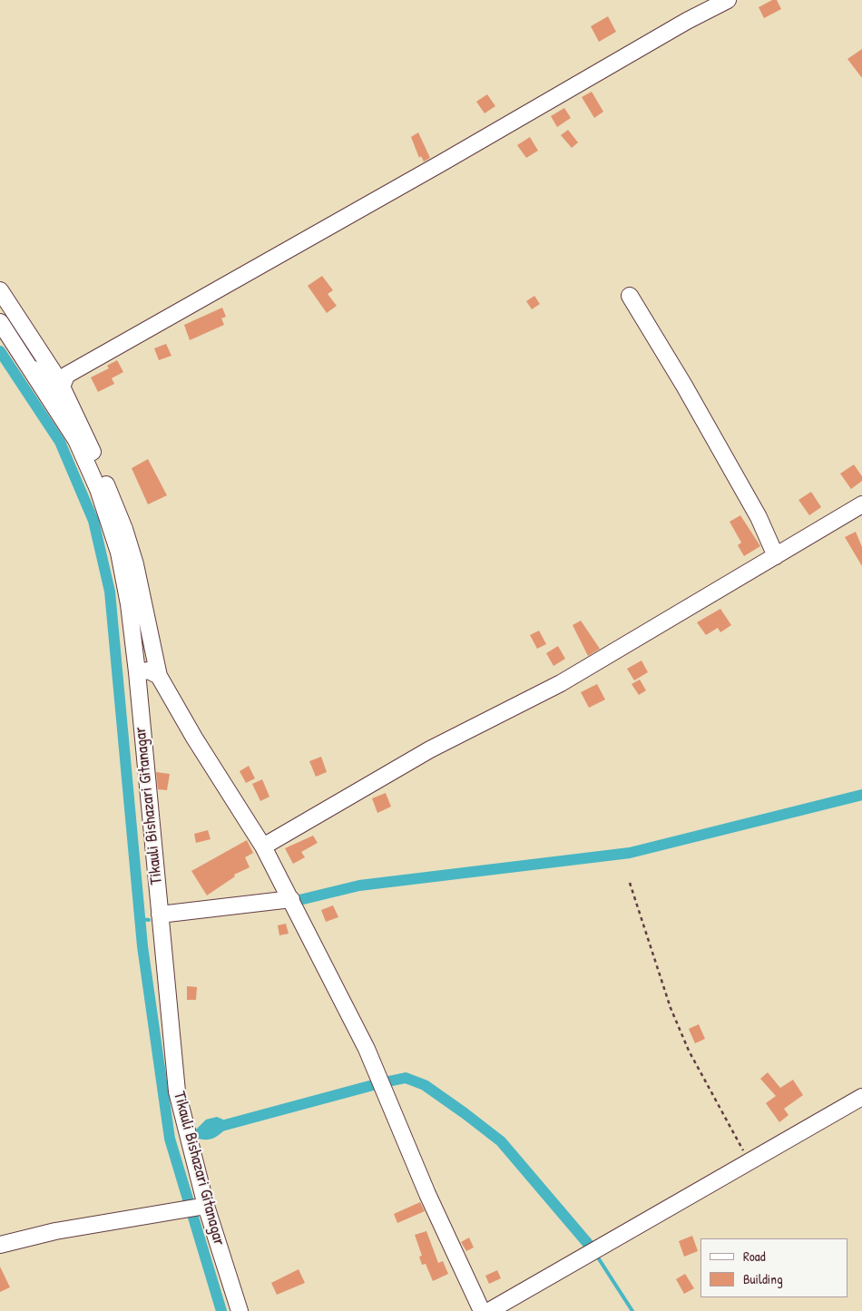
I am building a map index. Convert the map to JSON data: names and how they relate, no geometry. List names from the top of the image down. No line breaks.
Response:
{"streets":{"street":["Tikauli Bishazari Gitanagar"]},"legend":["Road","Building"]}
